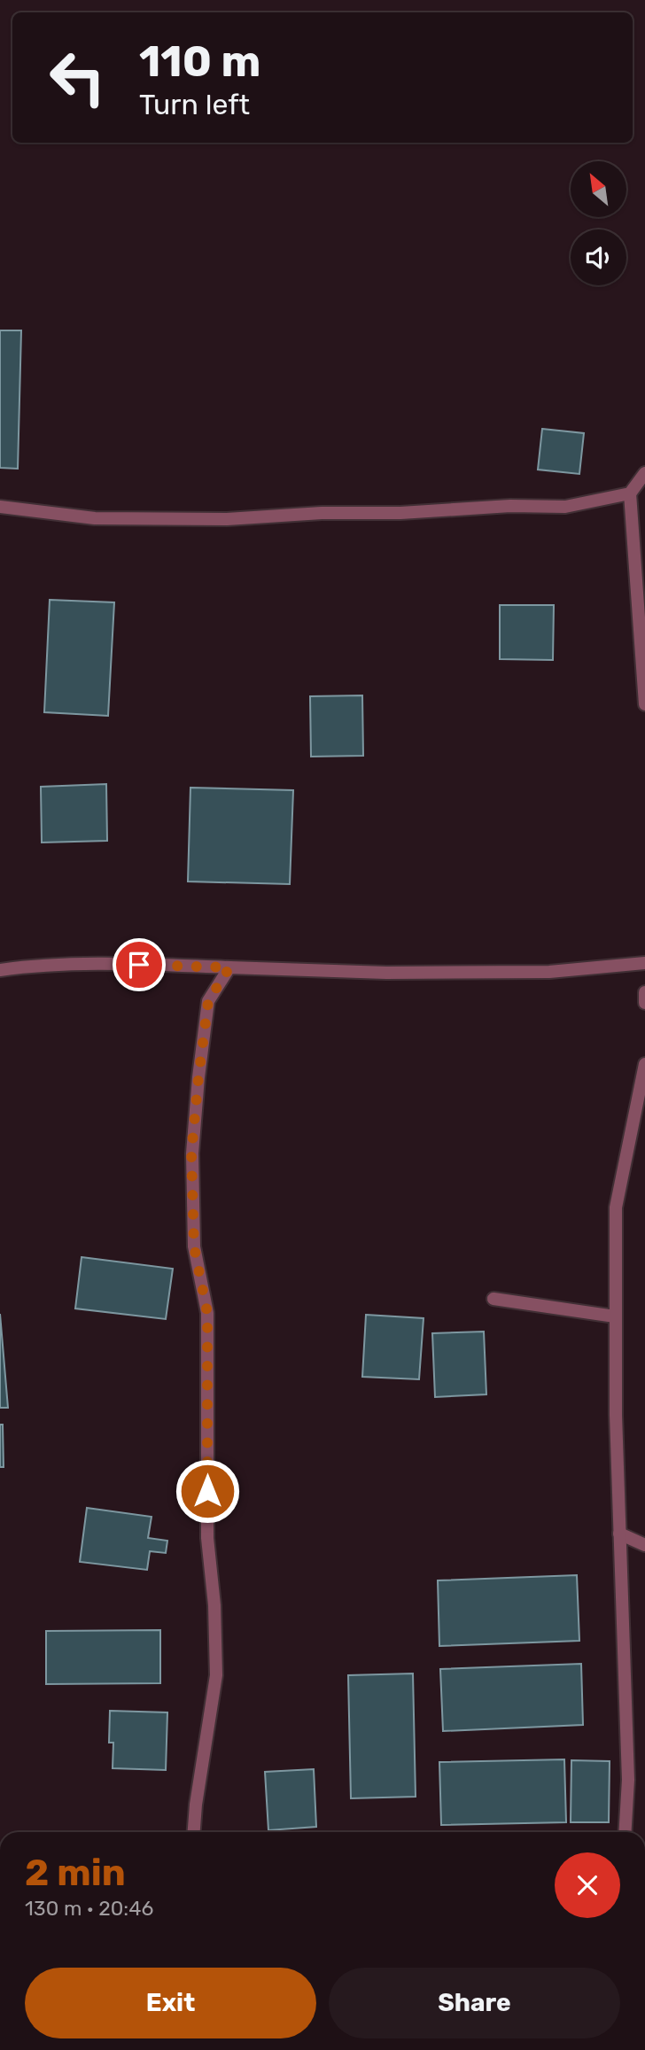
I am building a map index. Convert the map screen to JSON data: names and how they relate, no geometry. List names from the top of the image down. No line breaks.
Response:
{"north":"top left","page":{"turn":["110 m","Turn left"],"heading":["2 min","130 m · 20:46"],"buttons":["Exit","Share"]}}
